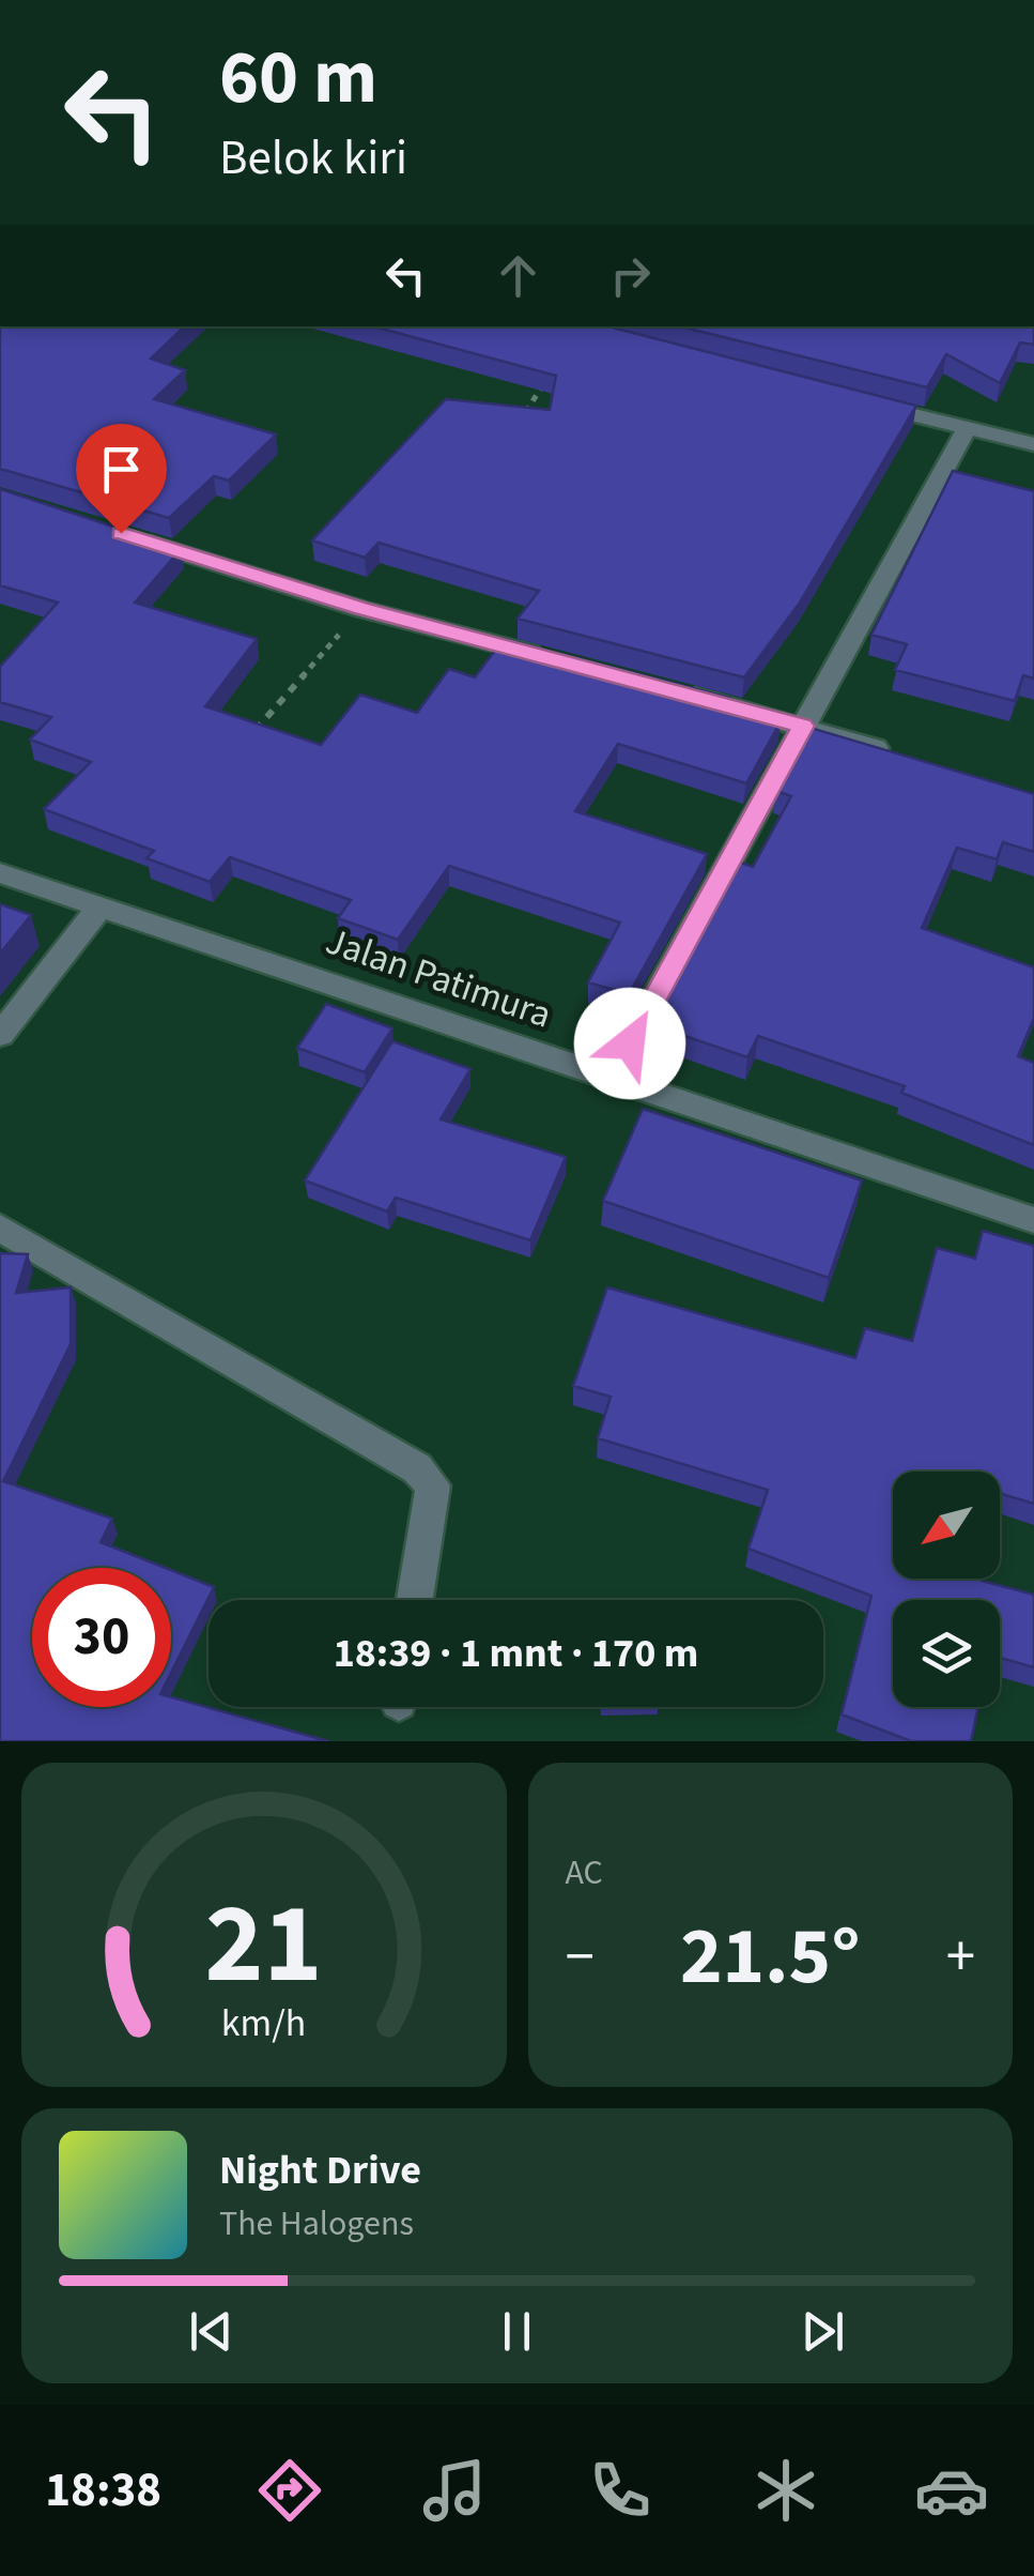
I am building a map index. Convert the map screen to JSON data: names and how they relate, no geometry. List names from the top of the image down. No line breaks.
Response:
{"streets":{"street":["Jalan Patimura"]},"north":"bottom left","page":{"turn":["60 m","Belok kiri"],"limit":"30","trip":"18:39 · 1 mnt · 170 m","tile":"AC","heat":["−","21.5°","+"],"song":["Night Drive","The Halogens"],"tabs":"18:38","gauge":["21","km/h"]}}
